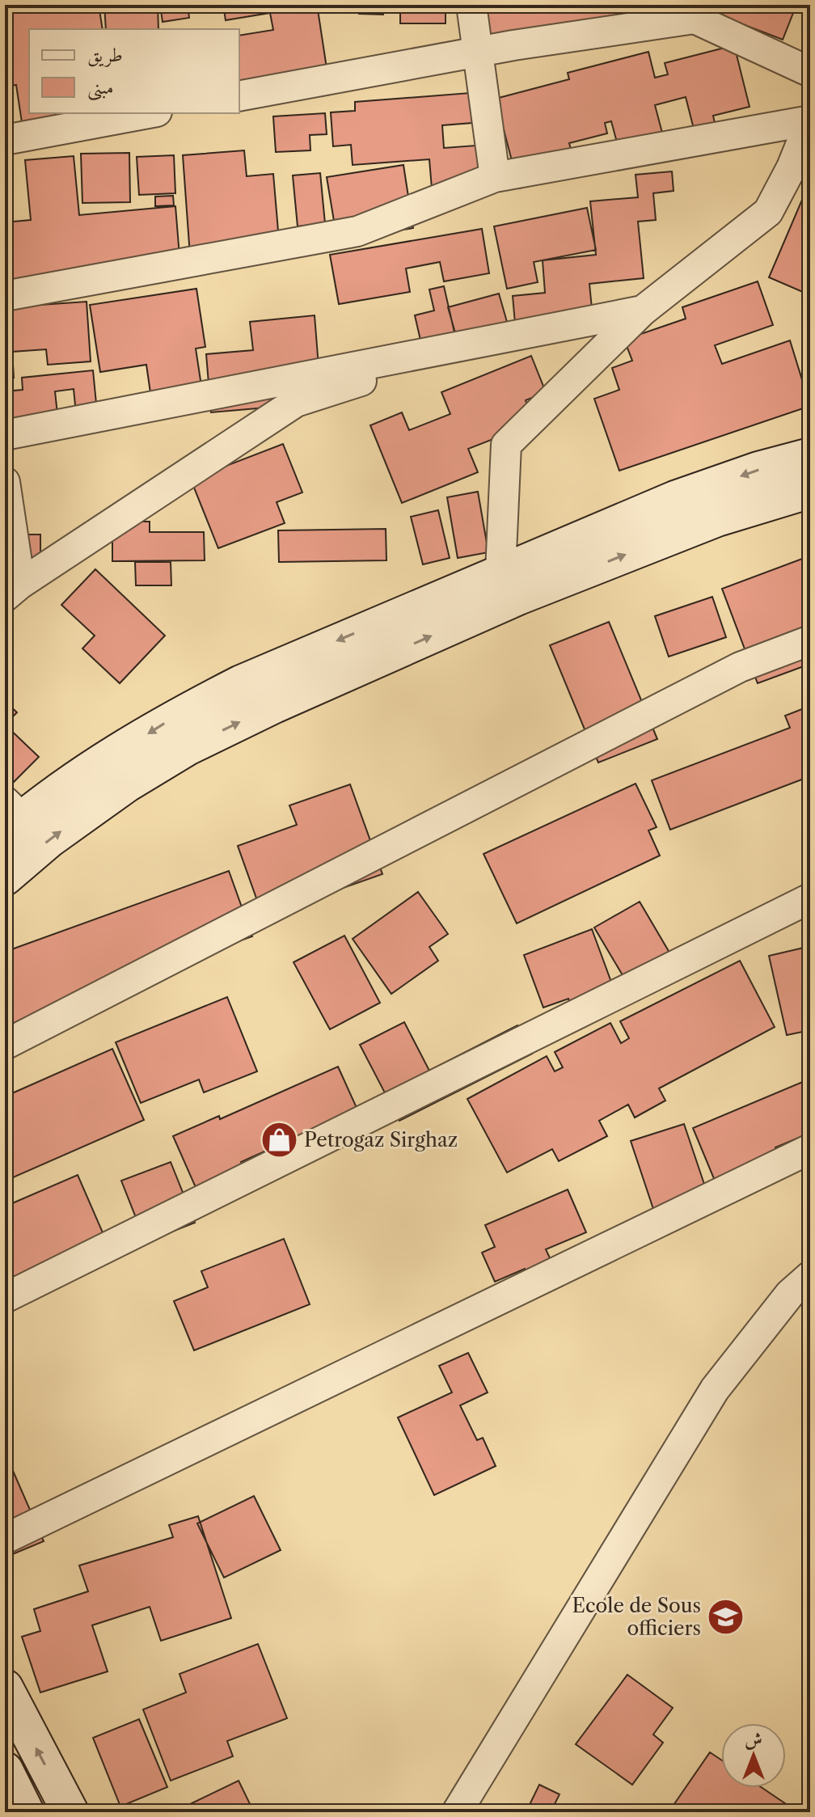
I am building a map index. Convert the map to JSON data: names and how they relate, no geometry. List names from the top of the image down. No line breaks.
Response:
{"places":{"shop":["Petrogaz Sirghaz"],"school or university":["Ecole de Sous officiers"]},"legend":["طريق","مبنى"],"north":"top"}
